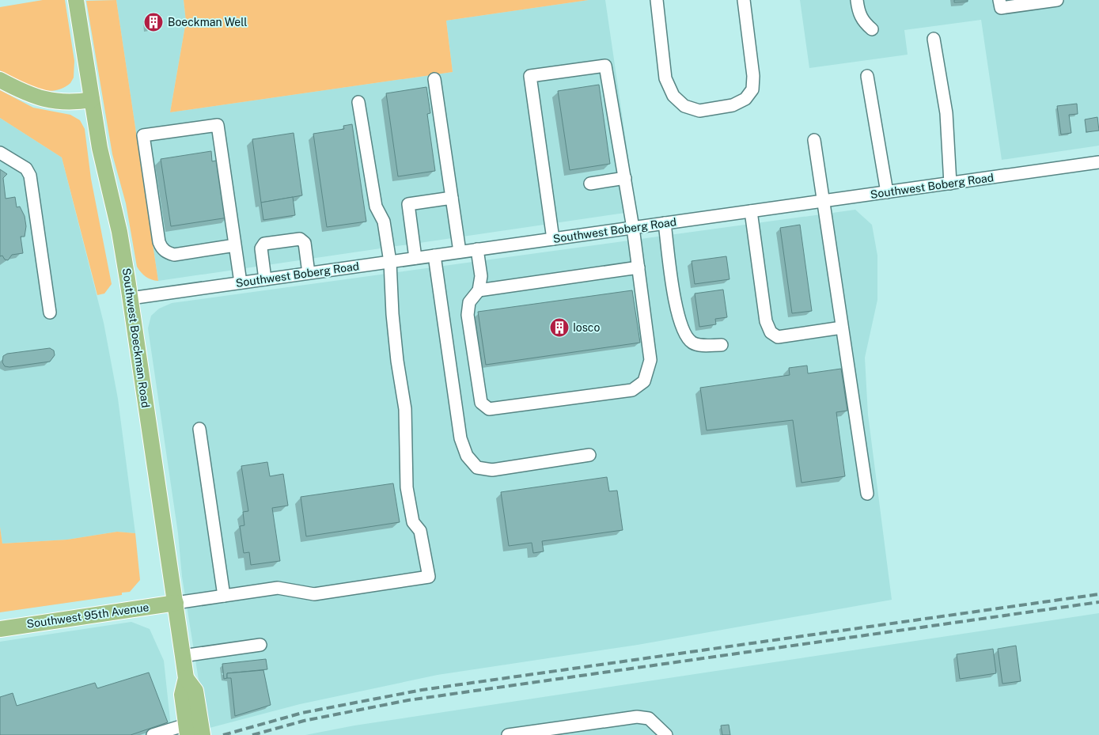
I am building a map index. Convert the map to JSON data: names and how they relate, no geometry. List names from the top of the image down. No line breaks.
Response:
{"streets":{"main road":["Southwest Boeckman Road","Southwest 95th Avenue"],"street":["Southwest Boberg Road"]},"crossings":[["Southwest Boberg Road","Southwest Boeckman Road"],["Southwest Boeckman Road","Southwest 95th Avenue"]],"places":{"building":["Boeckman Well","Iosco"]}}
